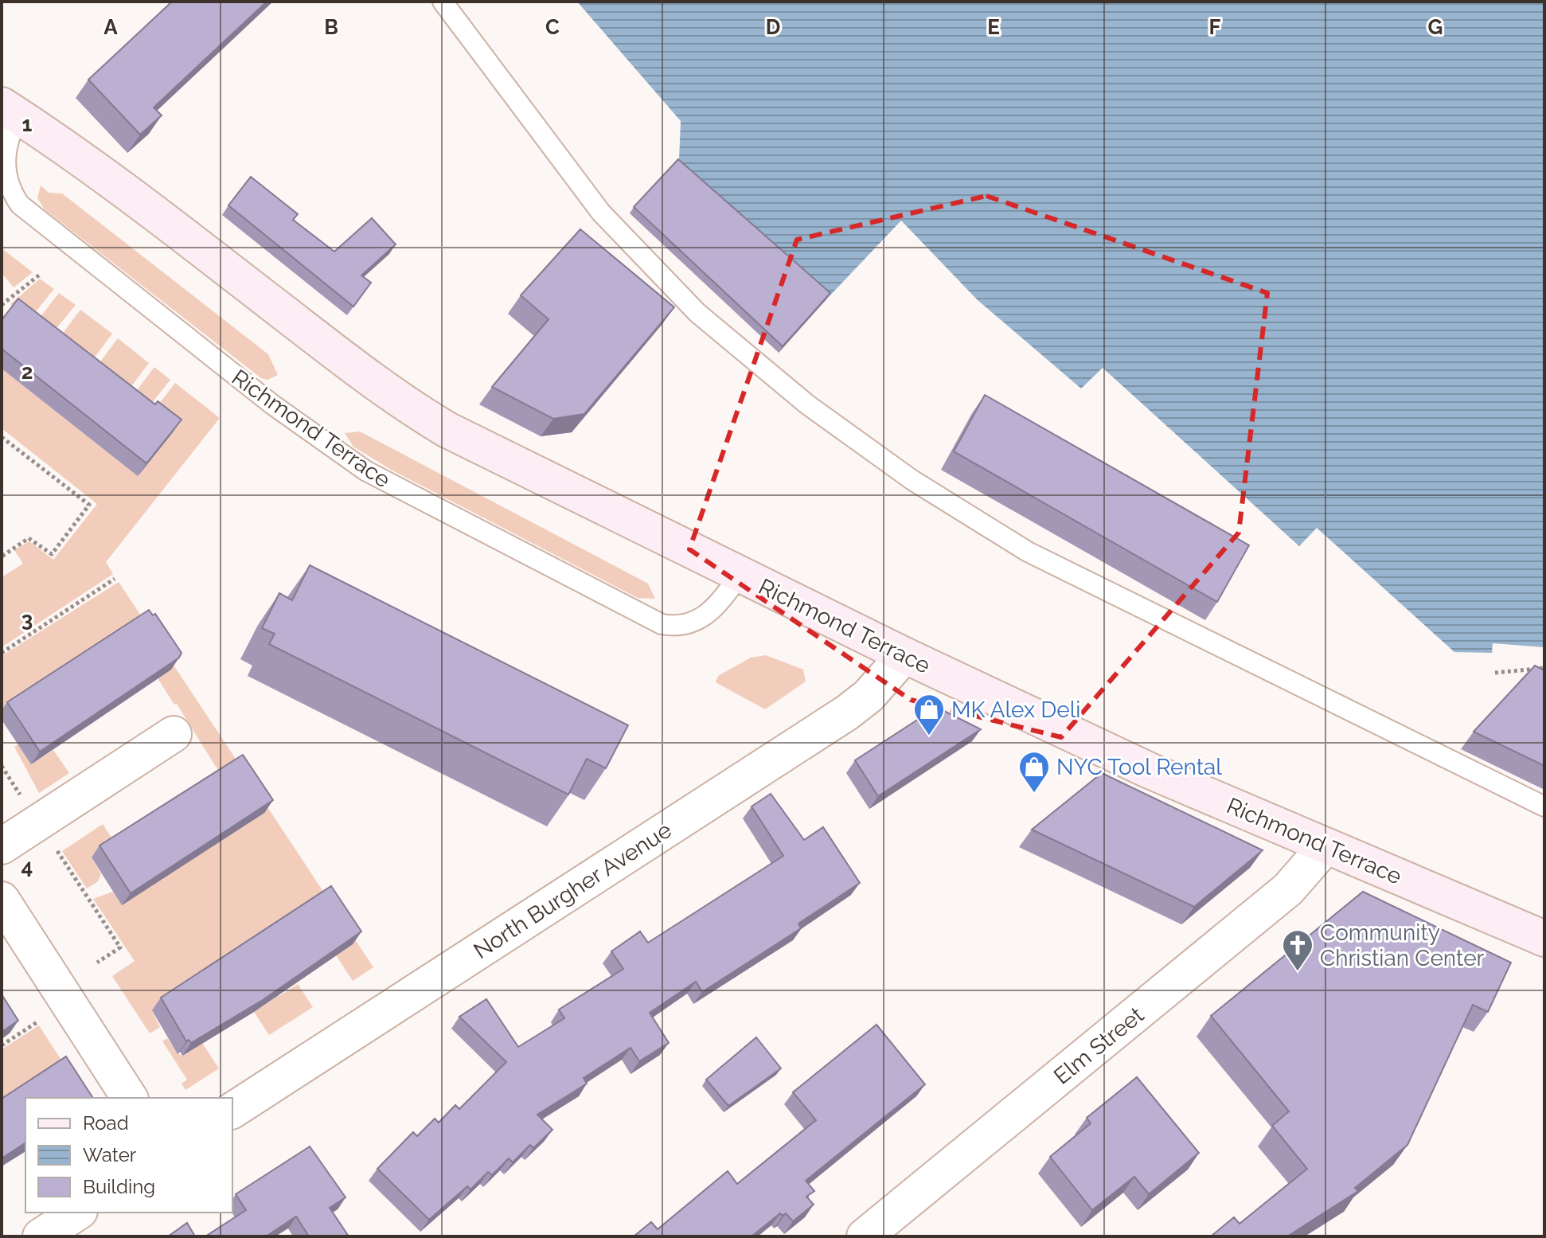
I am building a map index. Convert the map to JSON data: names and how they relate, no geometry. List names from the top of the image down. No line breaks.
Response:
{"streets":{"main road":["Richmond Terrace"],"street":["North Burgher Avenue","Elm Street"]},"crossings":[["Richmond Terrace","North Burgher Avenue"],["Richmond Terrace","Elm Street"]],"places":{"shop":["MK Alex Deli","NYC Tool Rental"],"church":["Community Christian Center"]},"legend":["Road","Water","Building"],"grid":{"columns":["A","B","C","D","E","F","G"],"rows":["1","2","3","4"]}}
